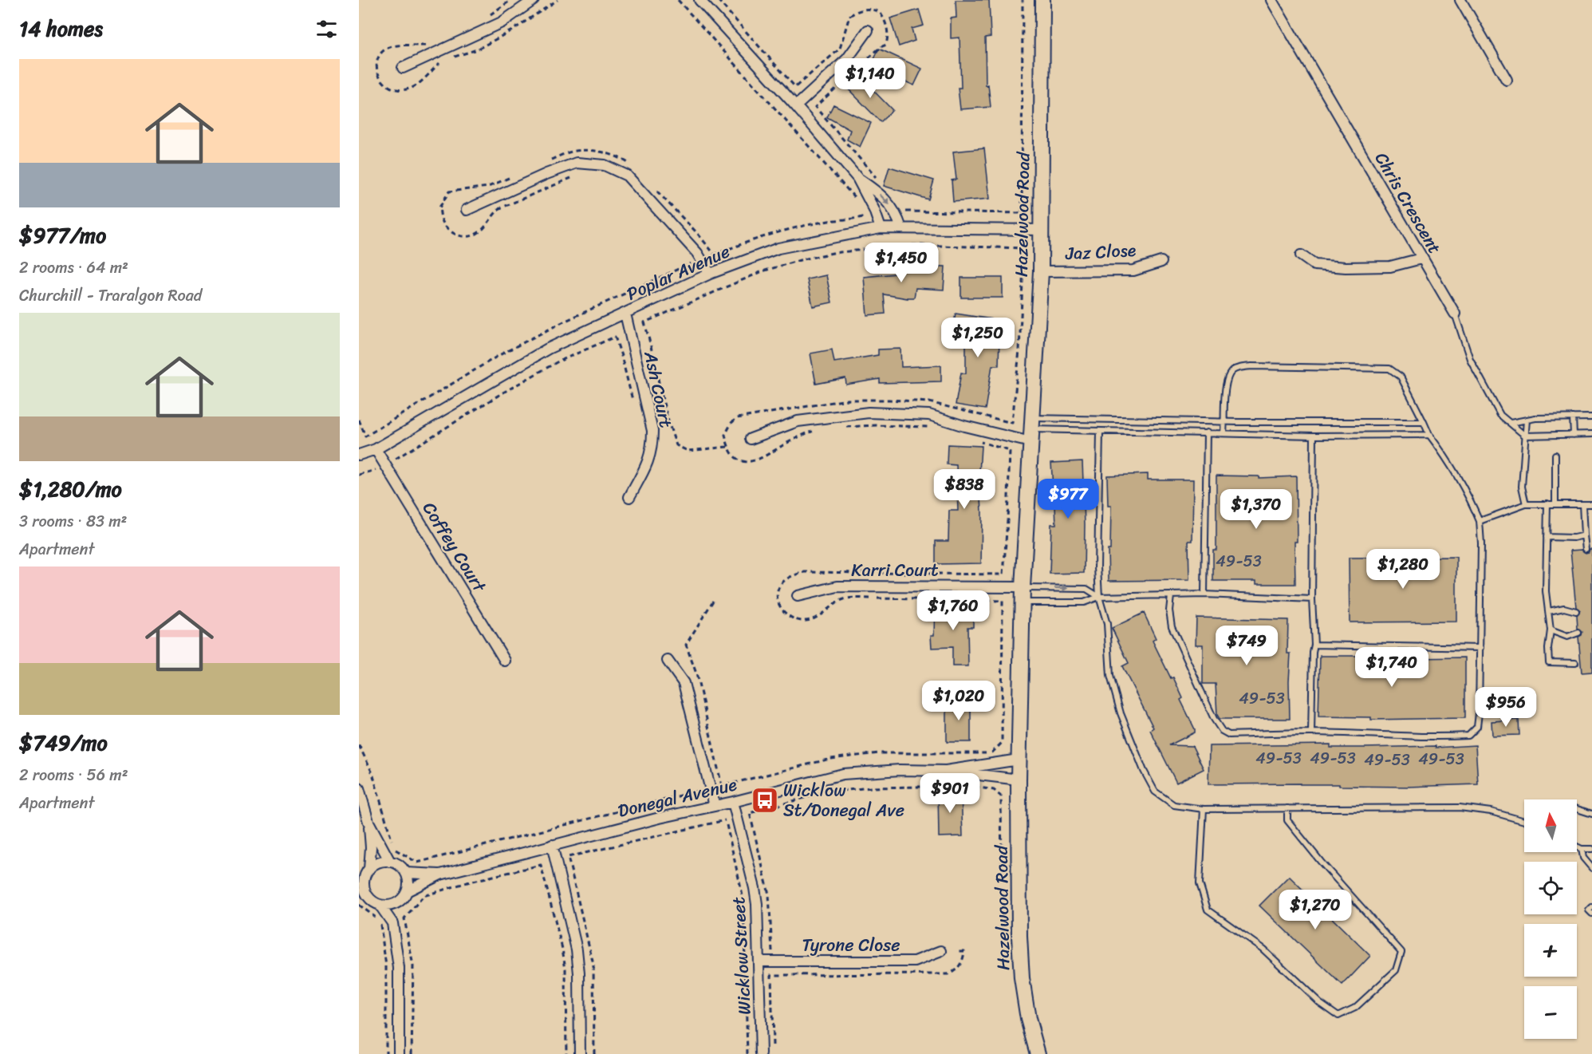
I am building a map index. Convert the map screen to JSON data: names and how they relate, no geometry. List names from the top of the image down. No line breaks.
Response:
{"streets":{"main road":["Hazelwood Road"],"street":["Chris Crescent","Jaz Close","Poplar Avenue","Ash Court","Coffey Court","Karri Court","Donegal Avenue","Tyrone Close","Wicklow Street"]},"crossings":[["Hazelwood Road","Jaz Close"],["Hazelwood Road","Poplar Avenue"],["Hazelwood Road","Karri Court"],["Hazelwood Road","Donegal Avenue"],["Poplar Avenue","Ash Court"],["Poplar Avenue","Coffey Court"],["Donegal Avenue","Wicklow Street"],["Tyrone Close","Wicklow Street"]],"places":{"bus stop":["Wicklow St/Donegal Ave"]},"house_numbers":["49-53","49-53","49-53","49-53","49-53","49-53"],"north":"top","page":{"heading":"14 homes","list":[{"name":"$977/mo","note":"2 rooms · 64 m² · Churchill - Traralgon Road"},{"name":"$1,280/mo","note":"3 rooms · 83 m² · Apartment"},{"name":"$749/mo","note":"2 rooms · 56 m² · Apartment"}],"price":["$1,140","$1,450","$1,250","$838","$977","$1,370","$1,280","$1,760","$749","$1,740","$1,020","$956","$901","$1,270"],"map_buttons":["+","−"]}}
